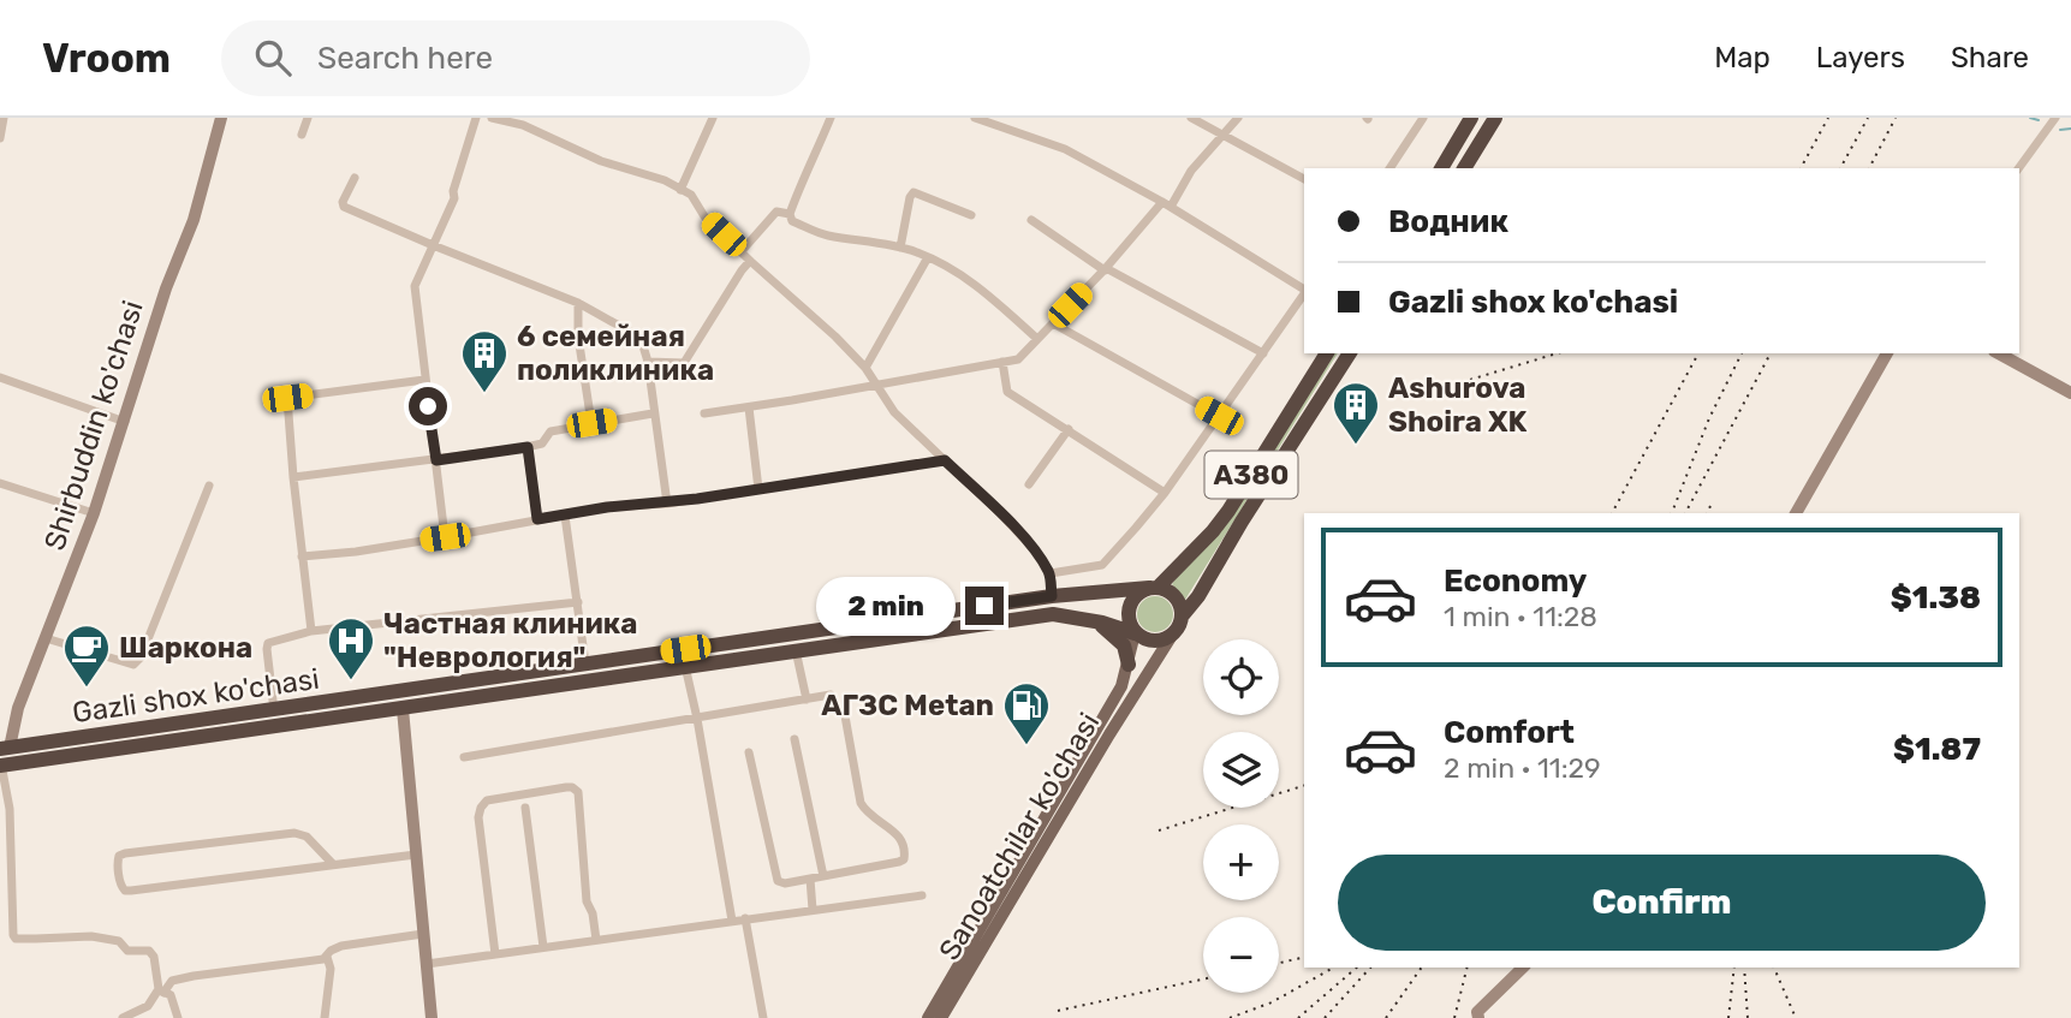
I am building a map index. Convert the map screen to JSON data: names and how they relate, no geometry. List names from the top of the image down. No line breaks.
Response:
{"streets":{"highway":["A380","Gazli shox ko'chasi"],"main road":["Sanoatchilar ko'chasi"],"street":["Shirbuddin ko'chasi"]},"crossings":[["Shirbuddin ko'chasi","Gazli shox ko'chasi"],["A380","Gazli shox ko'chasi"],["A380","Sanoatchilar ko'chasi"],["Gazli shox ko'chasi","Sanoatchilar ko'chasi"]],"places":{"building":["6 семейная поликлиника","Ashurova Shoira XK"],"hospital":["Частная клиника \"Неврология\""],"cafe":["Шаркона"],"fuel station":["АГЗС Metan"]},"page":{"header":"Vroom","search":"Search here","nav":["Map","Layers","Share"],"banner":["Водник","Gazli shox ko'chasi"],"list":[{"name":"Economy","note":"1 min · 11:28","value":"$1.38"},{"name":"Comfort","note":"2 min · 11:29","value":"$1.87"}],"bubble":"2 min","map_buttons":["+","−"],"buttons":"Confirm"}}
